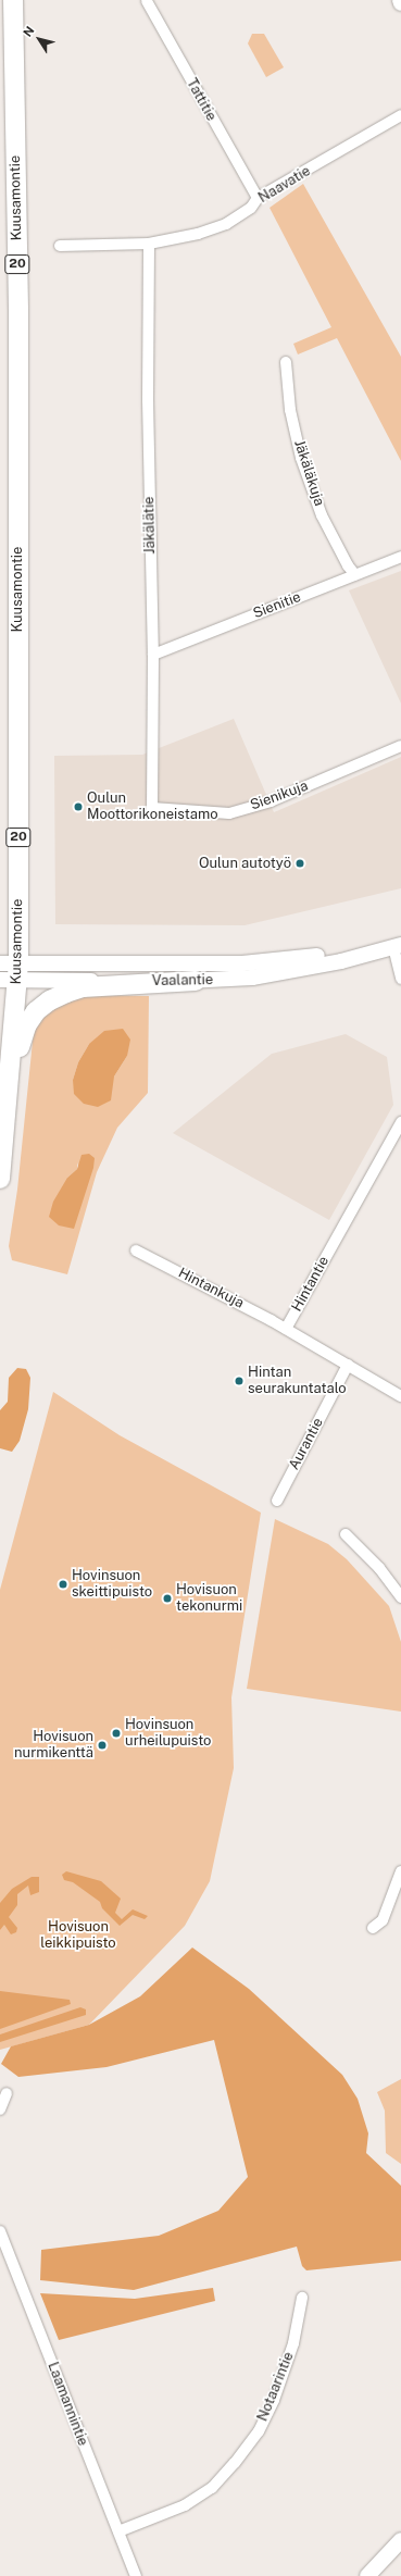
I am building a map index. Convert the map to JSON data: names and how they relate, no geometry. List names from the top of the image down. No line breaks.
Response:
{"streets":{"highway":["Kuusamontie","20"],"street":["Tattitie","Naavatie","Jäkäläkuja","Jäkälätie","Sienitie","Sienikuja","Vaalantie","Hintantie","Hintankuja","Aurantie","Notaarintie","Laamannintie"]},"crossings":[["Tattitie","Naavatie"],["Naavatie","Jäkälätie"],["Kuusamontie","Vaalantie"],["Jäkäläkuja","Sienitie"],["Jäkälätie","Sienitie"],["Jäkälätie","Sienikuja"],["Hintantie","Hintankuja"],["Hintantie","Aurantie"],["Notaarintie","Laamannintie"]],"parks":["Hovisuon leikkipuisto"],"places":["Oulun Moottorikoneistamo","Oulun autotyö","Hintan seurakuntatalo","Hovinsuon skeittipuisto","Hovisuon tekonurmi","Hovinsuon urheilupuisto","Hovisuon nurmikenttä"],"north":"top left"}
